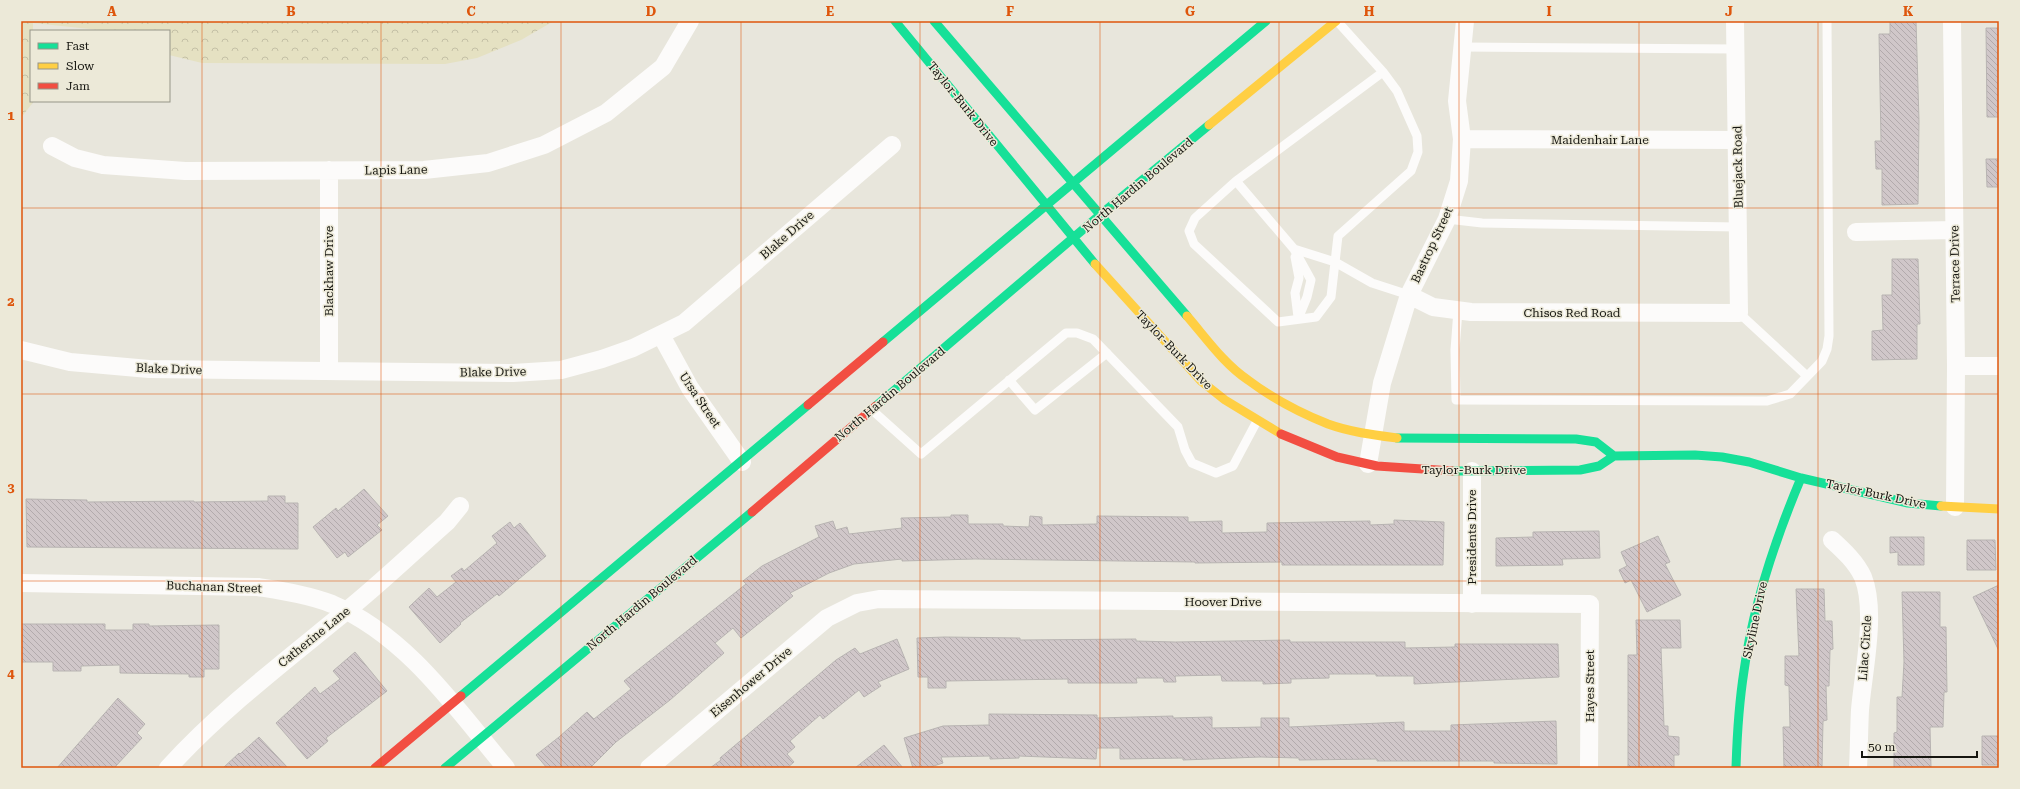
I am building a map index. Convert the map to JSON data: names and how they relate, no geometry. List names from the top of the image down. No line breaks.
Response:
{"streets":{"street":["Taylor-Burk Drive","Maidenhair Lane","Bluejack Road","Lapis Lane","North Hardin Boulevard","Blake Drive","Bastrop Street","Terrace Drive","Blackhaw Drive","Chisos Red Road","Ursa Street","Taylor Burk Drive","Presidents Drive","Buchanan Street","Hoover Drive","Skyline Drive","Catherine Lane","Lilac Circle","Eisenhower Drive","Hayes Street"]},"crossings":[["Taylor-Burk Drive","North Hardin Boulevard"],["Taylor-Burk Drive","Bastrop Street"],["Taylor-Burk Drive","Presidents Drive"],["Maidenhair Lane","Bluejack Road"],["Maidenhair Lane","Bastrop Street"],["Bluejack Road","Chisos Red Road"],["Lapis Lane","Blackhaw Drive"],["North Hardin Boulevard","Buchanan Street"],["Blake Drive","Blackhaw Drive"],["Blake Drive","Ursa Street"],["Bastrop Street","Chisos Red Road"],["Terrace Drive","Taylor Burk Drive"],["Taylor Burk Drive","Skyline Drive"],["Presidents Drive","Hoover Drive"],["Buchanan Street","Catherine Lane"],["Hoover Drive","Eisenhower Drive"],["Hoover Drive","Hayes Street"]],"legend":["Fast","Slow","Jam"],"scale_bar":"50 m","grid":{"columns":["A","B","C","D","E","F","G","H","I","J","K"],"rows":["1","2","3","4"]}}
